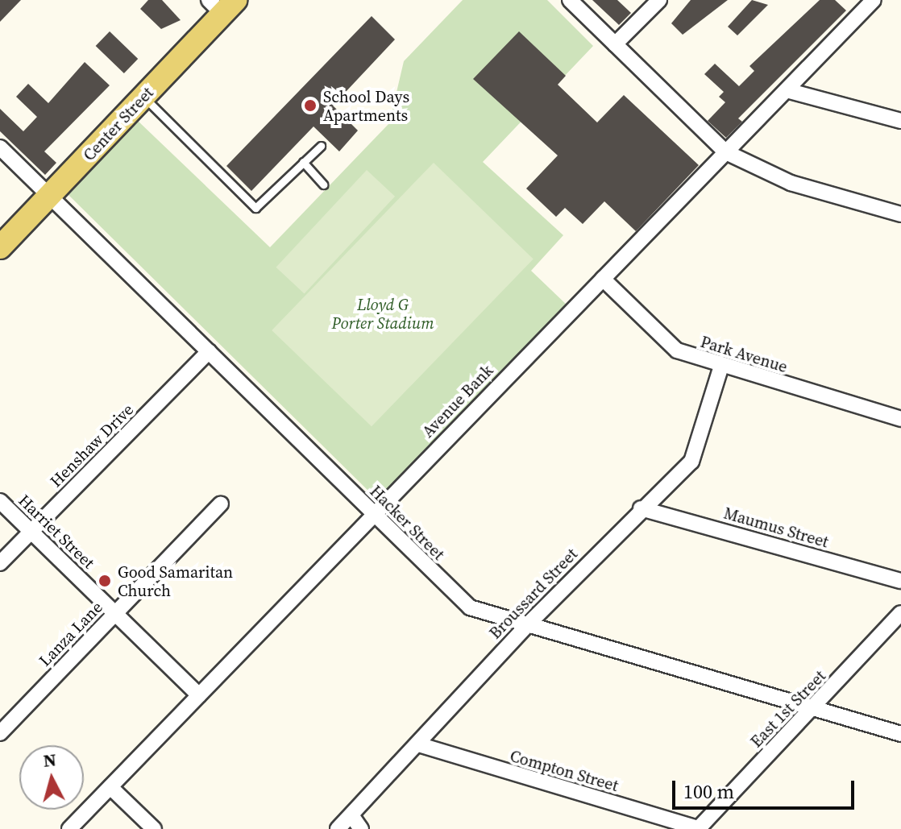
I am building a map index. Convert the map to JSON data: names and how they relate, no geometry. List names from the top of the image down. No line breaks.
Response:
{"streets":{"main road":["Center Street"],"street":["Park Avenue","Avenue Bank","Henshaw Drive","Hacker Street","Maumus Street","Harriet Street","Broussard Street","Lanza Lane","East 1st Street","Compton Street"]},"crossings":[["Center Street","Hacker Street"],["Park Avenue","Avenue Bank"],["Park Avenue","Broussard Street"],["Avenue Bank","Hacker Street"],["Avenue Bank","Harriet Street"],["Henshaw Drive","Hacker Street"],["Henshaw Drive","Harriet Street"],["Hacker Street","Broussard Street"],["Hacker Street","East 1st Street"],["Maumus Street","Broussard Street"],["Harriet Street","Lanza Lane"],["Broussard Street","Compton Street"],["East 1st Street","Compton Street"]],"parks":["Lloyd G Porter Stadium"],"places":["School Days Apartments","Good Samaritan Church"],"scale_bar":"100 m","north":"top"}
